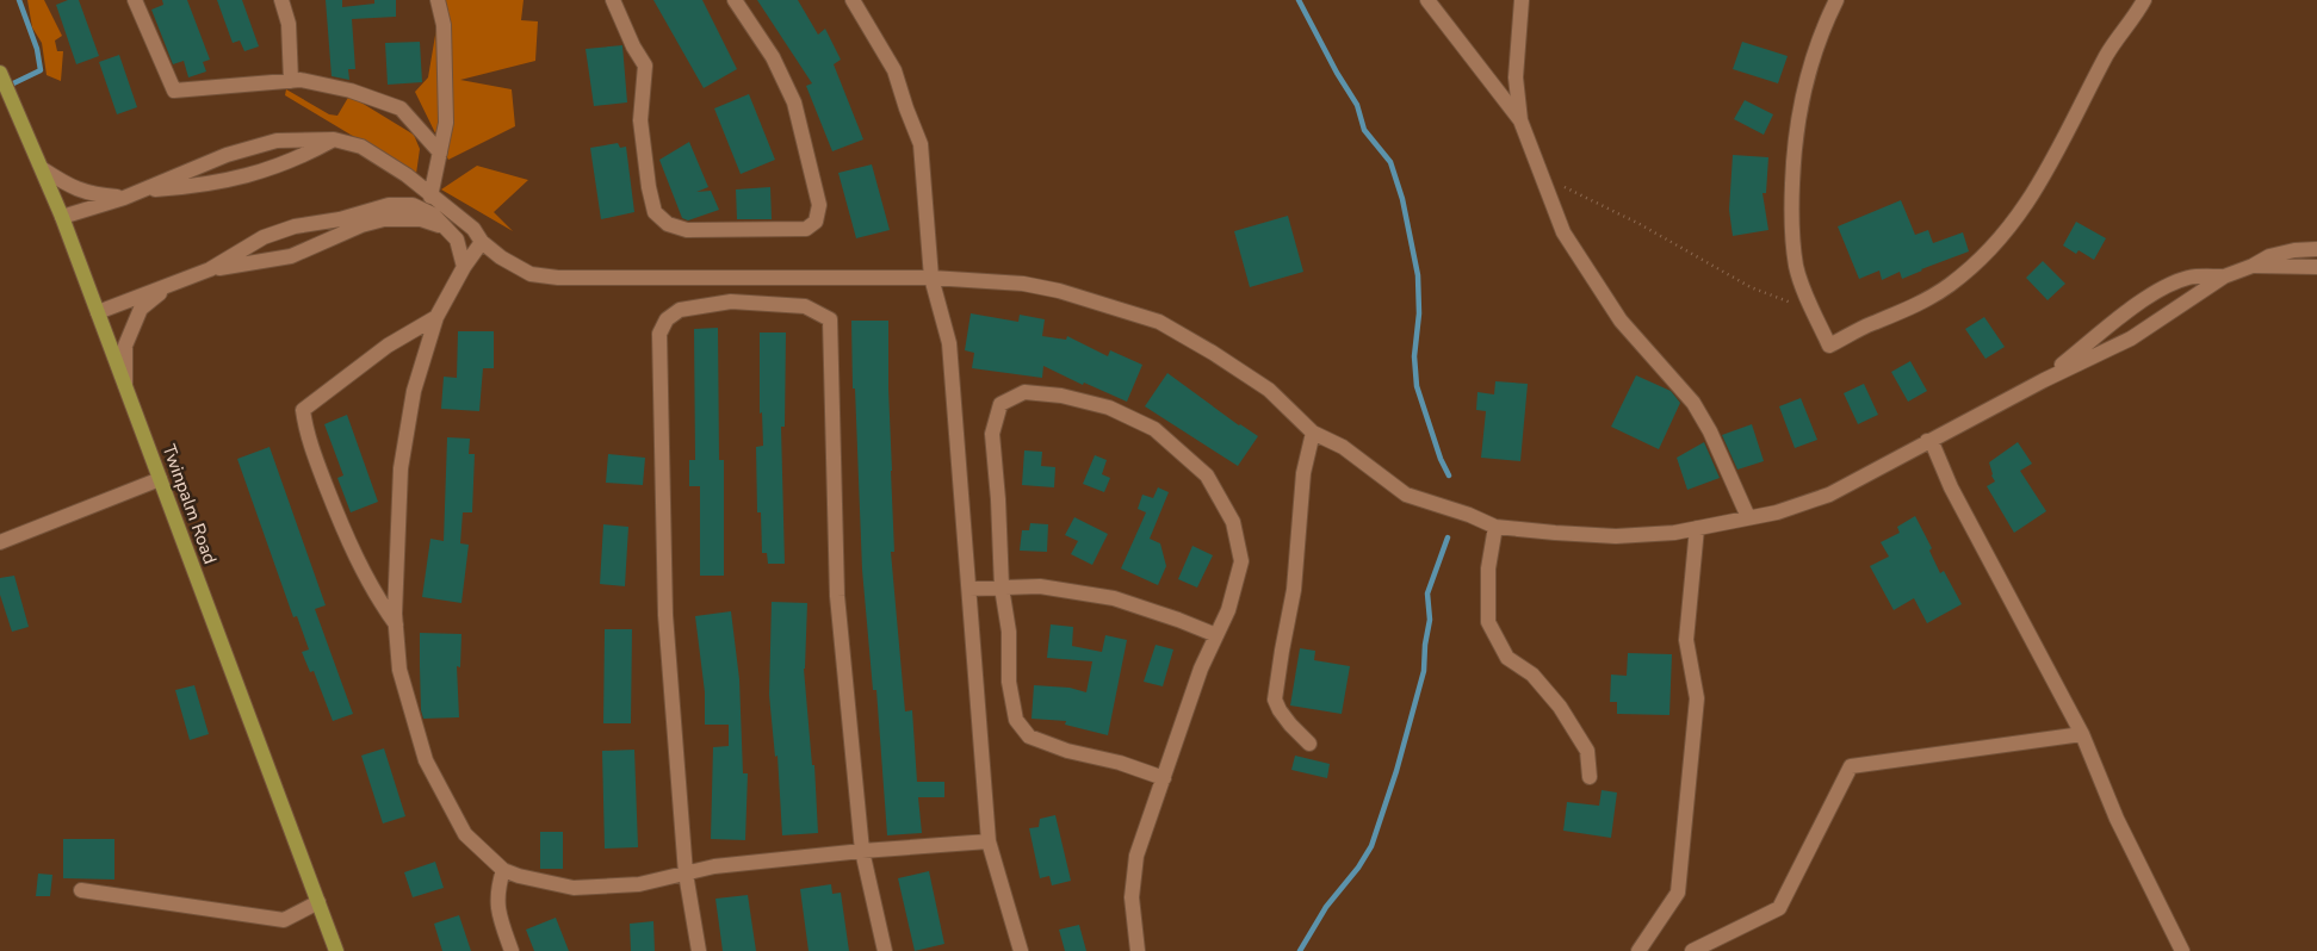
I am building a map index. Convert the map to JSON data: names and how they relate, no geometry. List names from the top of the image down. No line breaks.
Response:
{"streets":{"main road":["Twinpalm Road"]}}
